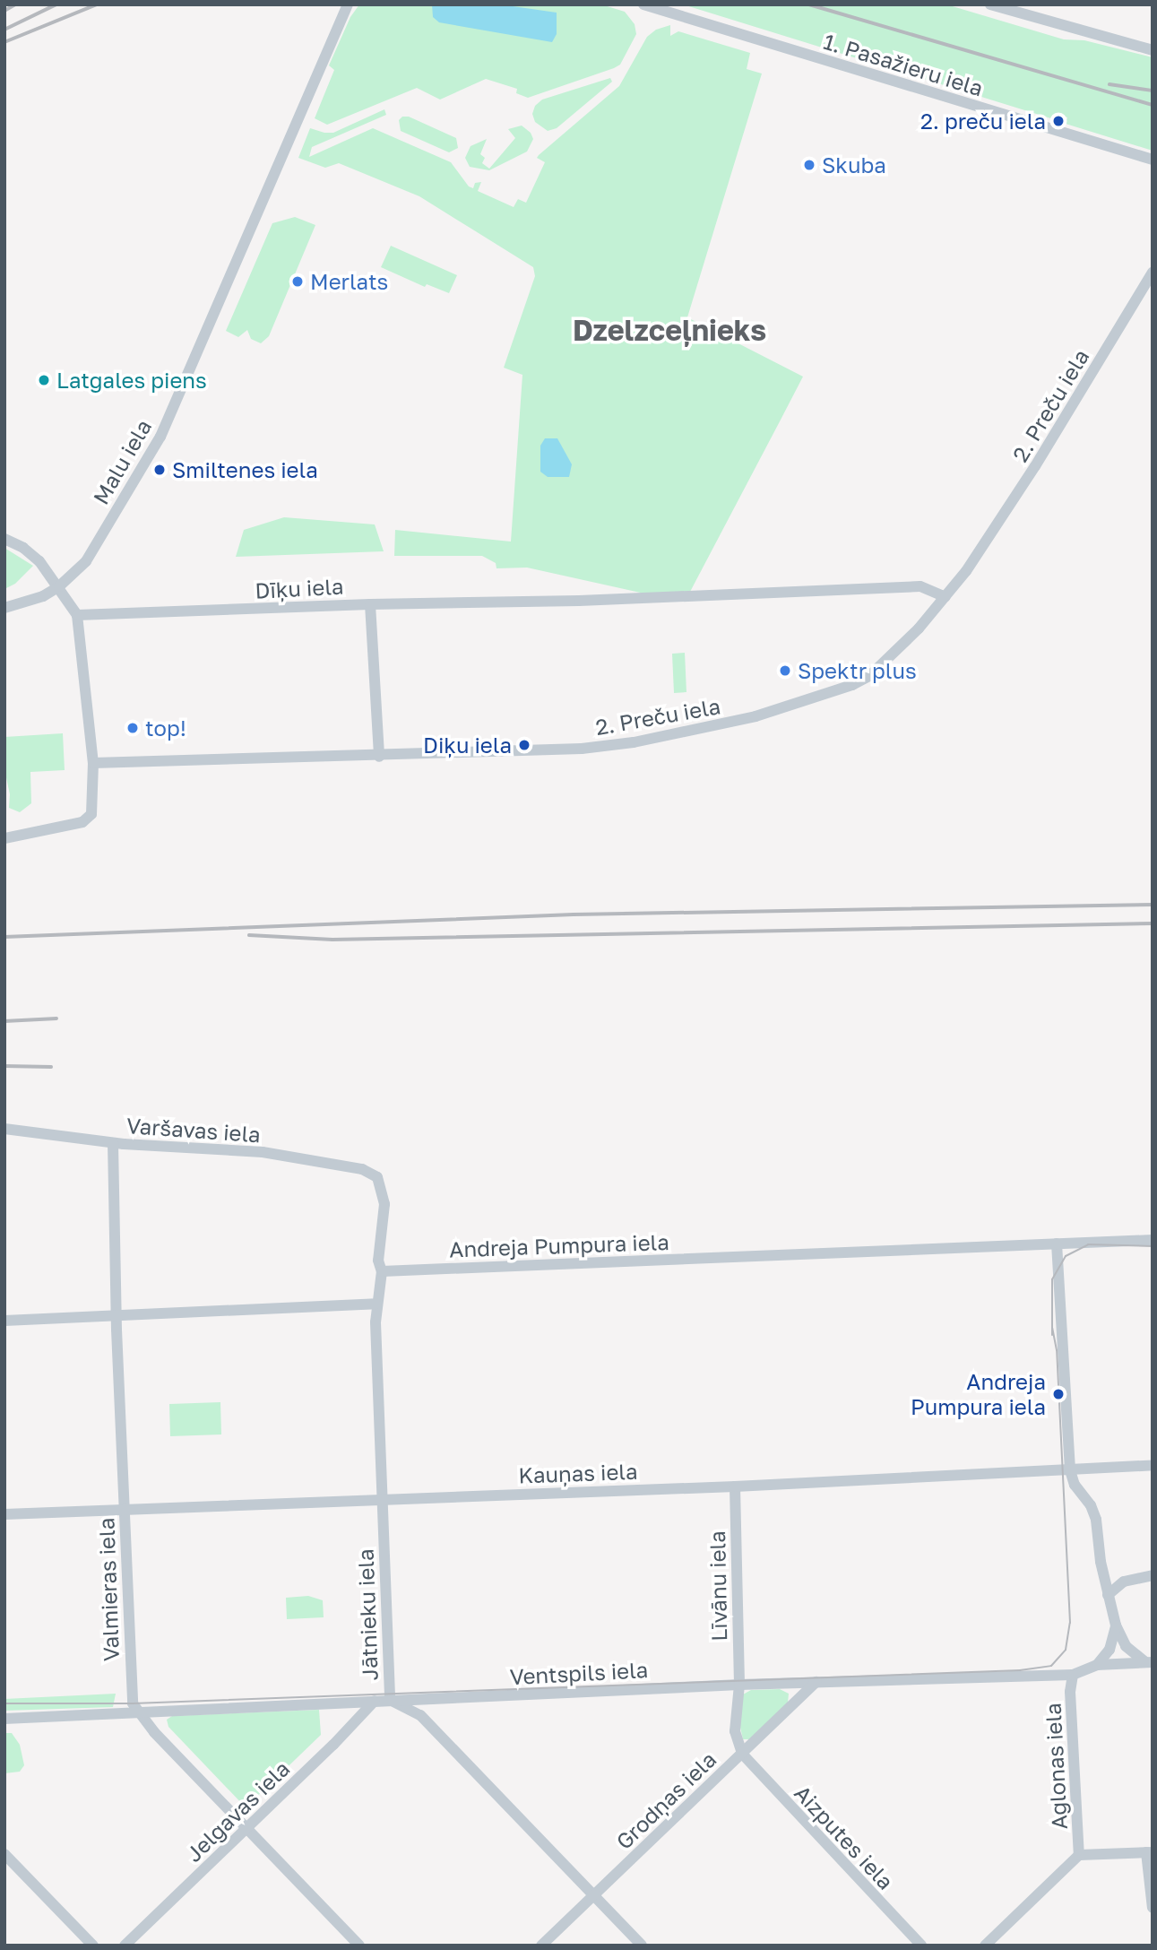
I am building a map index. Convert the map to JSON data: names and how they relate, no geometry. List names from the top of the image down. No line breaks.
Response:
{"streets":{"street":["1. Pasažieru iela","2. Preču iela","Malu iela","Dīķu iela","Varšavas iela","Andreja Pumpura iela","Kauņas iela","Līvānu iela","Valmieras iela","Jātnieku iela","Ventspils iela","Aglonas iela","Grodņas iela","Jelgavas iela","Aizputes iela"]},"crossings":[["2. Preču iela","Dīķu iela"],["Varšavas iela","Valmieras iela"],["Varšavas iela","Jātnieku iela"],["Andreja Pumpura iela","Jātnieku iela"],["Kauņas iela","Līvānu iela"],["Kauņas iela","Valmieras iela"],["Kauņas iela","Jātnieku iela"],["Līvānu iela","Ventspils iela"],["Līvānu iela","Grodņas iela"],["Līvānu iela","Aizputes iela"],["Valmieras iela","Ventspils iela"],["Valmieras iela","Jelgavas iela"],["Jātnieku iela","Ventspils iela"],["Jātnieku iela","Grodņas iela"],["Ventspils iela","Aglonas iela"],["Ventspils iela","Grodņas iela"],["Ventspils iela","Jelgavas iela"],["Grodņas iela","Aizputes iela"]],"districts":["Dzelzceļnieks"],"places":["2. preču iela","Skuba","Merlats","Latgales piens","Smiltenes iela","Spektr plus","top!","Diķu iela","Andreja Pumpura iela"]}
